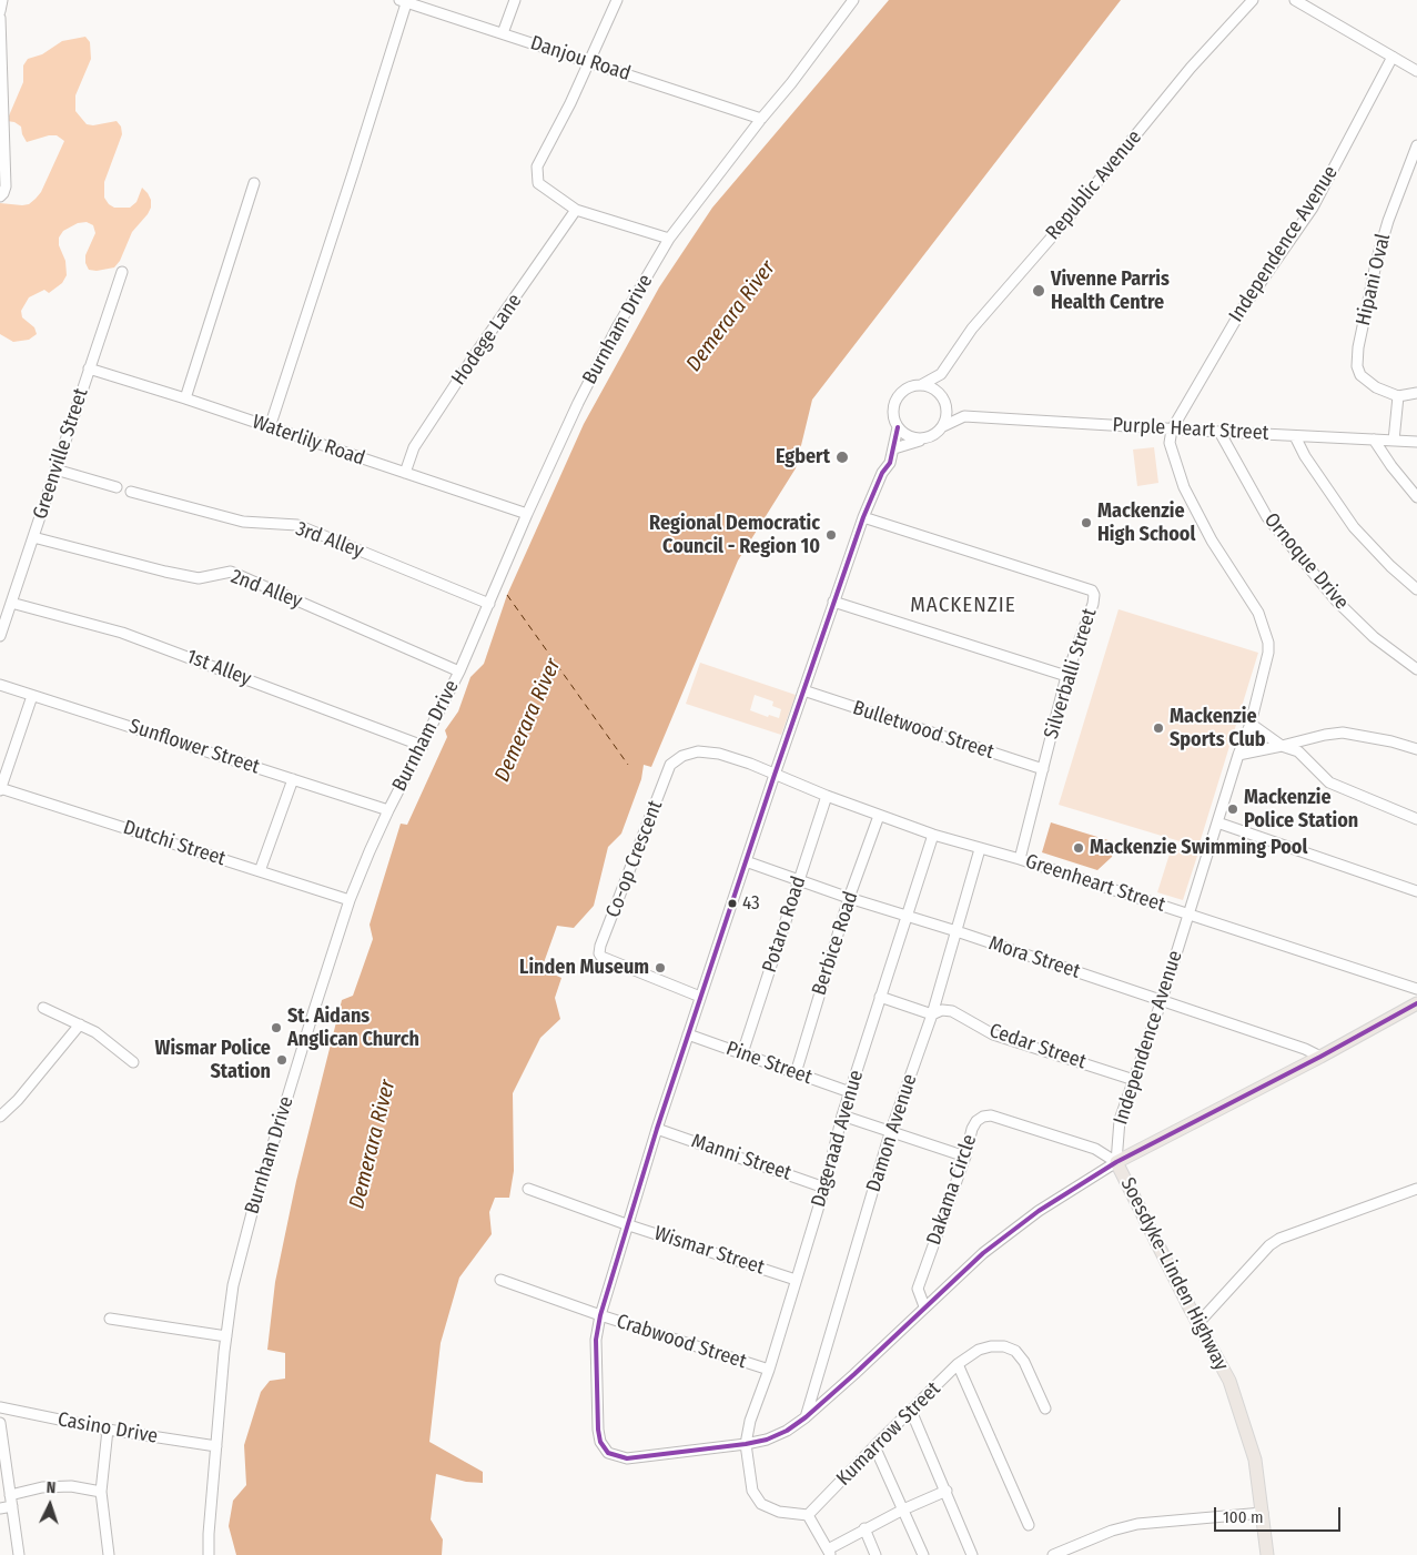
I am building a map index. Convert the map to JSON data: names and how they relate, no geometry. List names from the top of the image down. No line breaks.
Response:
{"streets":{"main road":["Soesdyke-Linden Highway"],"street":["Danjou Road","Republic Avenue","Independence Avenue","Hipani Oval","Burnham Drive","Hodege Lane","Purple Heart Street","Waterlily Road","Greenville Street","3rd Alley","Ornoque Drive","2nd Alley","1st Alley","Silverballi Street","Bulletwood Street","Sunflower Street","Dutchi Street","Co-op Crescent","Greenheart Street","Potaro Road","Berbice Road","Mora Street","Cedar Street","Pine Street","Damon Avenue","Dageraad Avenue","Manni Street","Dakama Circle","Wismar Street","Crabwood Street","Casino Drive","Kumarrow Street"]},"crossings":[["Danjou Road","Burnham Drive"],["Republic Avenue","Purple Heart Street"],["Independence Avenue","Purple Heart Street"],["Independence Avenue","Greenheart Street"],["Independence Avenue","Mora Street"],["Independence Avenue","Cedar Street"],["Independence Avenue","Dakama Circle"],["Independence Avenue","Soesdyke-Linden Highway"],["Burnham Drive","Waterlily Road"],["Burnham Drive","3rd Alley"],["Burnham Drive","2nd Alley"],["Burnham Drive","1st Alley"],["Burnham Drive","Sunflower Street"],["Burnham Drive","Dutchi Street"],["Burnham Drive","Casino Drive"],["Hodege Lane","Waterlily Road"],["Purple Heart Street","Ornoque Drive"],["Waterlily Road","Greenville Street"],["Greenville Street","2nd Alley"],["Greenville Street","1st Alley"],["Silverballi Street","Bulletwood Street"],["Silverballi Street","Greenheart Street"],["Co-op Crescent","Greenheart Street"],["Greenheart Street","Potaro Road"],["Greenheart Street","Berbice Road"],["Greenheart Street","Damon Avenue"],["Greenheart Street","Dageraad Avenue"],["Potaro Road","Mora Street"],["Potaro Road","Pine Street"],["Berbice Road","Mora Street"],["Berbice Road","Pine Street"],["Mora Street","Damon Avenue"],["Mora Street","Dageraad Avenue"],["Mora Street","Soesdyke-Linden Highway"],["Cedar Street","Damon Avenue"],["Cedar Street","Dageraad Avenue"],["Pine Street","Dageraad Avenue"],["Dageraad Avenue","Manni Street"],["Dageraad Avenue","Wismar Street"],["Dageraad Avenue","Crabwood Street"],["Dakama Circle","Soesdyke-Linden Highway"]],"districts":["MACKENZIE"],"water":["Demerara River"],"places":["Vivenne Parris Health Centre","Egbert","Mackenzie High School","Regional Democratic Council - Region 10","Mackenzie Sports Club","Mackenzie Police Station","Mackenzie Swimming Pool","43","Linden Museum","St. Aidans Anglican Church","Wismar Police Station"],"scale_bar":"100 m","north":"top"}
